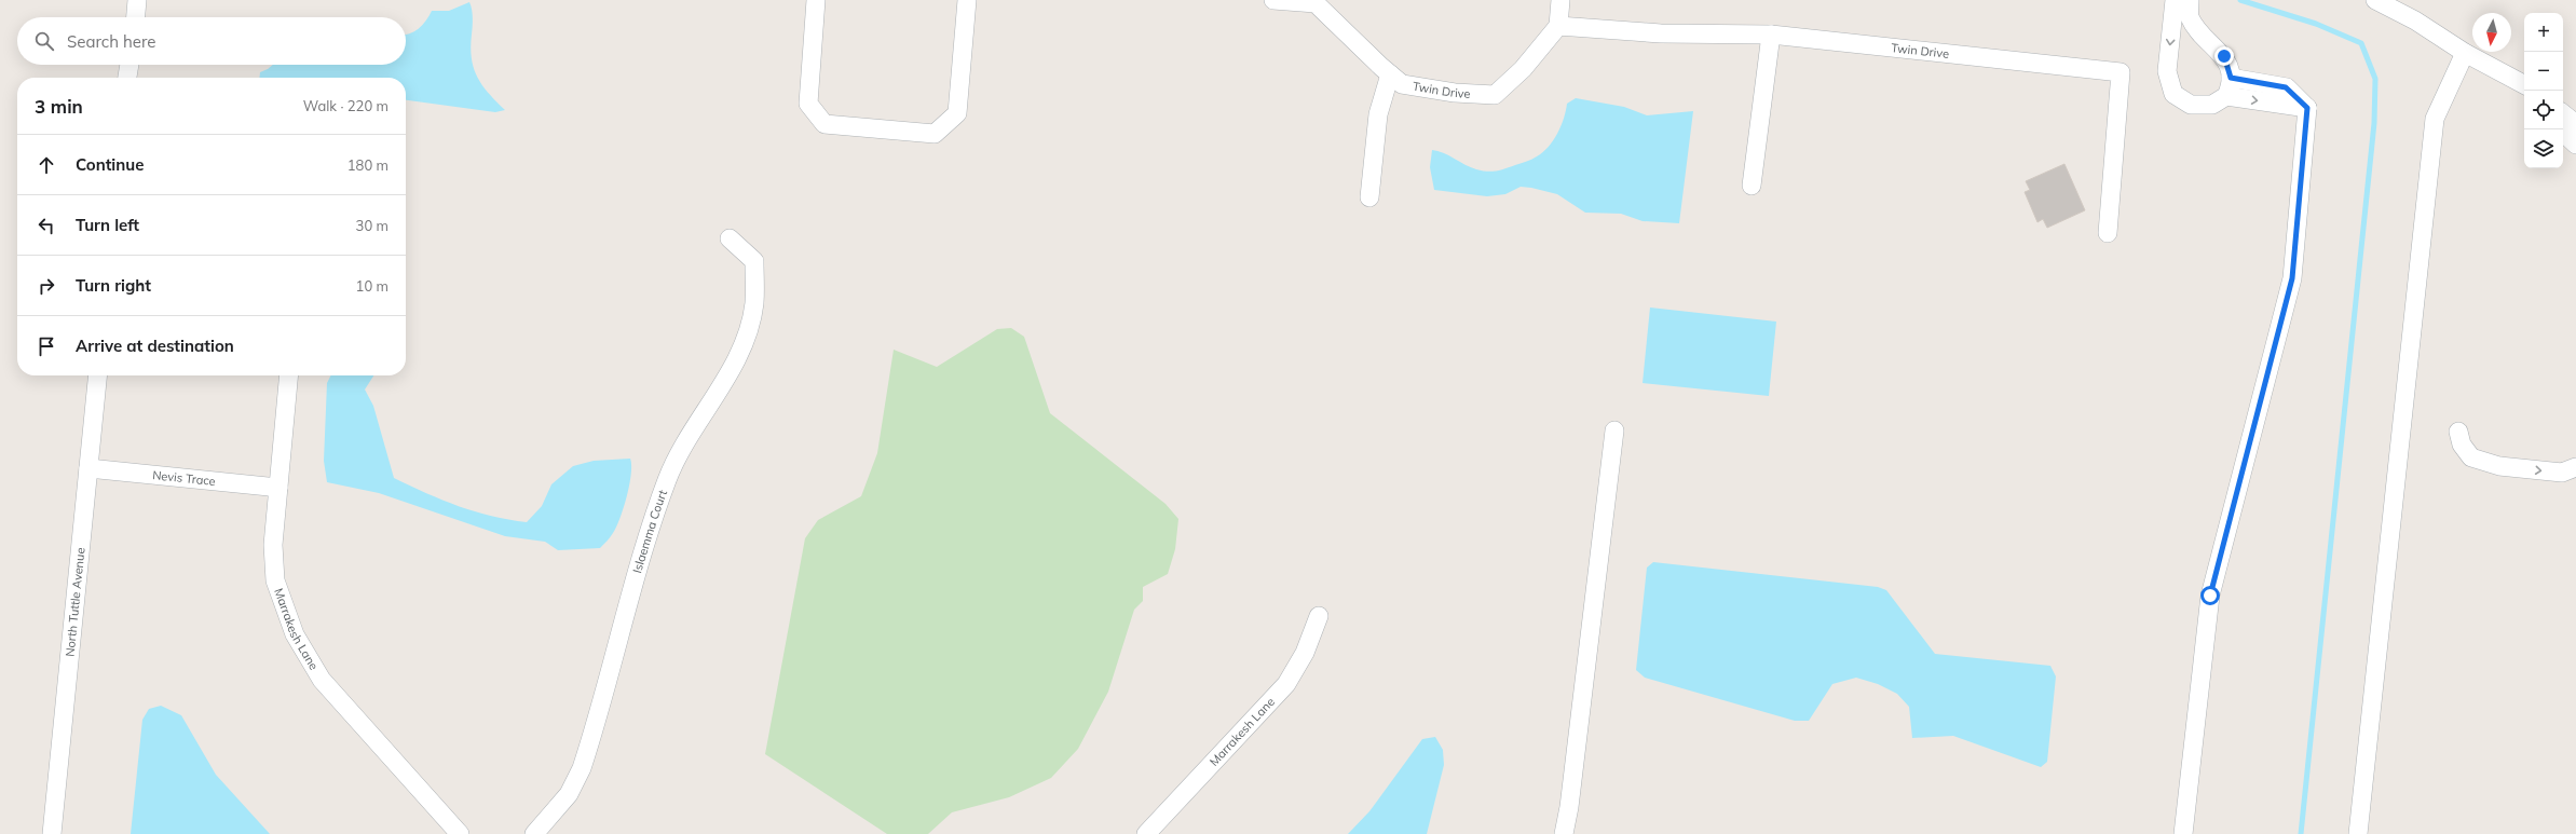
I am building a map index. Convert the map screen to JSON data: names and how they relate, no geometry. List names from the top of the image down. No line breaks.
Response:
{"streets":{"street":["Twin Drive","Nevis Trace","Islaemma Court","North Tuttle Avenue","Marrakesh Lane"]},"crossings":[["Nevis Trace","North Tuttle Avenue"],["Nevis Trace","Marrakesh Lane"]],"north":"bottom","page":{"map_buttons":["+","−"],"search":"Search here","heading":["3 min","Walk · 220 m"],"list":[["Continue","180 m"],["Turn left","30 m"],["Turn right","10 m"],"Arrive at destination"]}}
